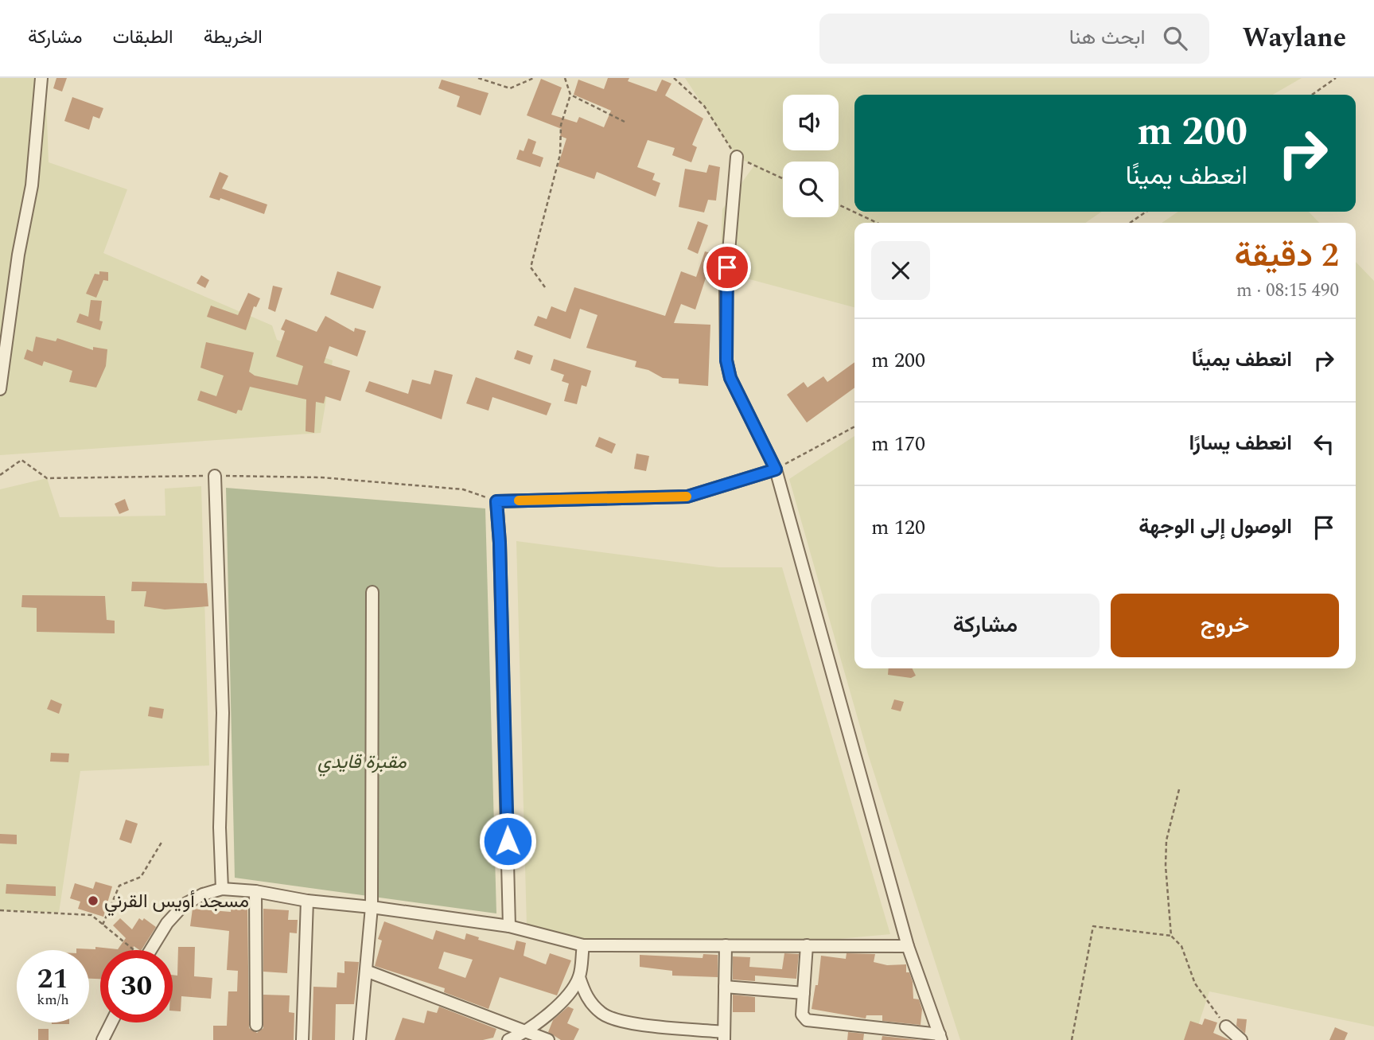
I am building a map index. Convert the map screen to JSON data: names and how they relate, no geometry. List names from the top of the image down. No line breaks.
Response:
{"parks":["مقبرة قايدي"],"places":["مسجد أويس القرني"],"page":{"header":"Waylane","search":"ابحث هنا","nav":["الخريطة","الطبقات","مشاركة"],"turn":["200 m","انعطف يمينًا"],"heading":["2 دقيقة","490 m · 08:15"],"list":[{"name":"انعطف يمينًا","value":"200 m"},{"name":"انعطف يسارًا","value":"170 m"},{"name":"الوصول إلى الوجهة","value":"120 m"}],"buttons":["خروج","مشاركة"],"speed":"21 km/h","limit":"30"}}
